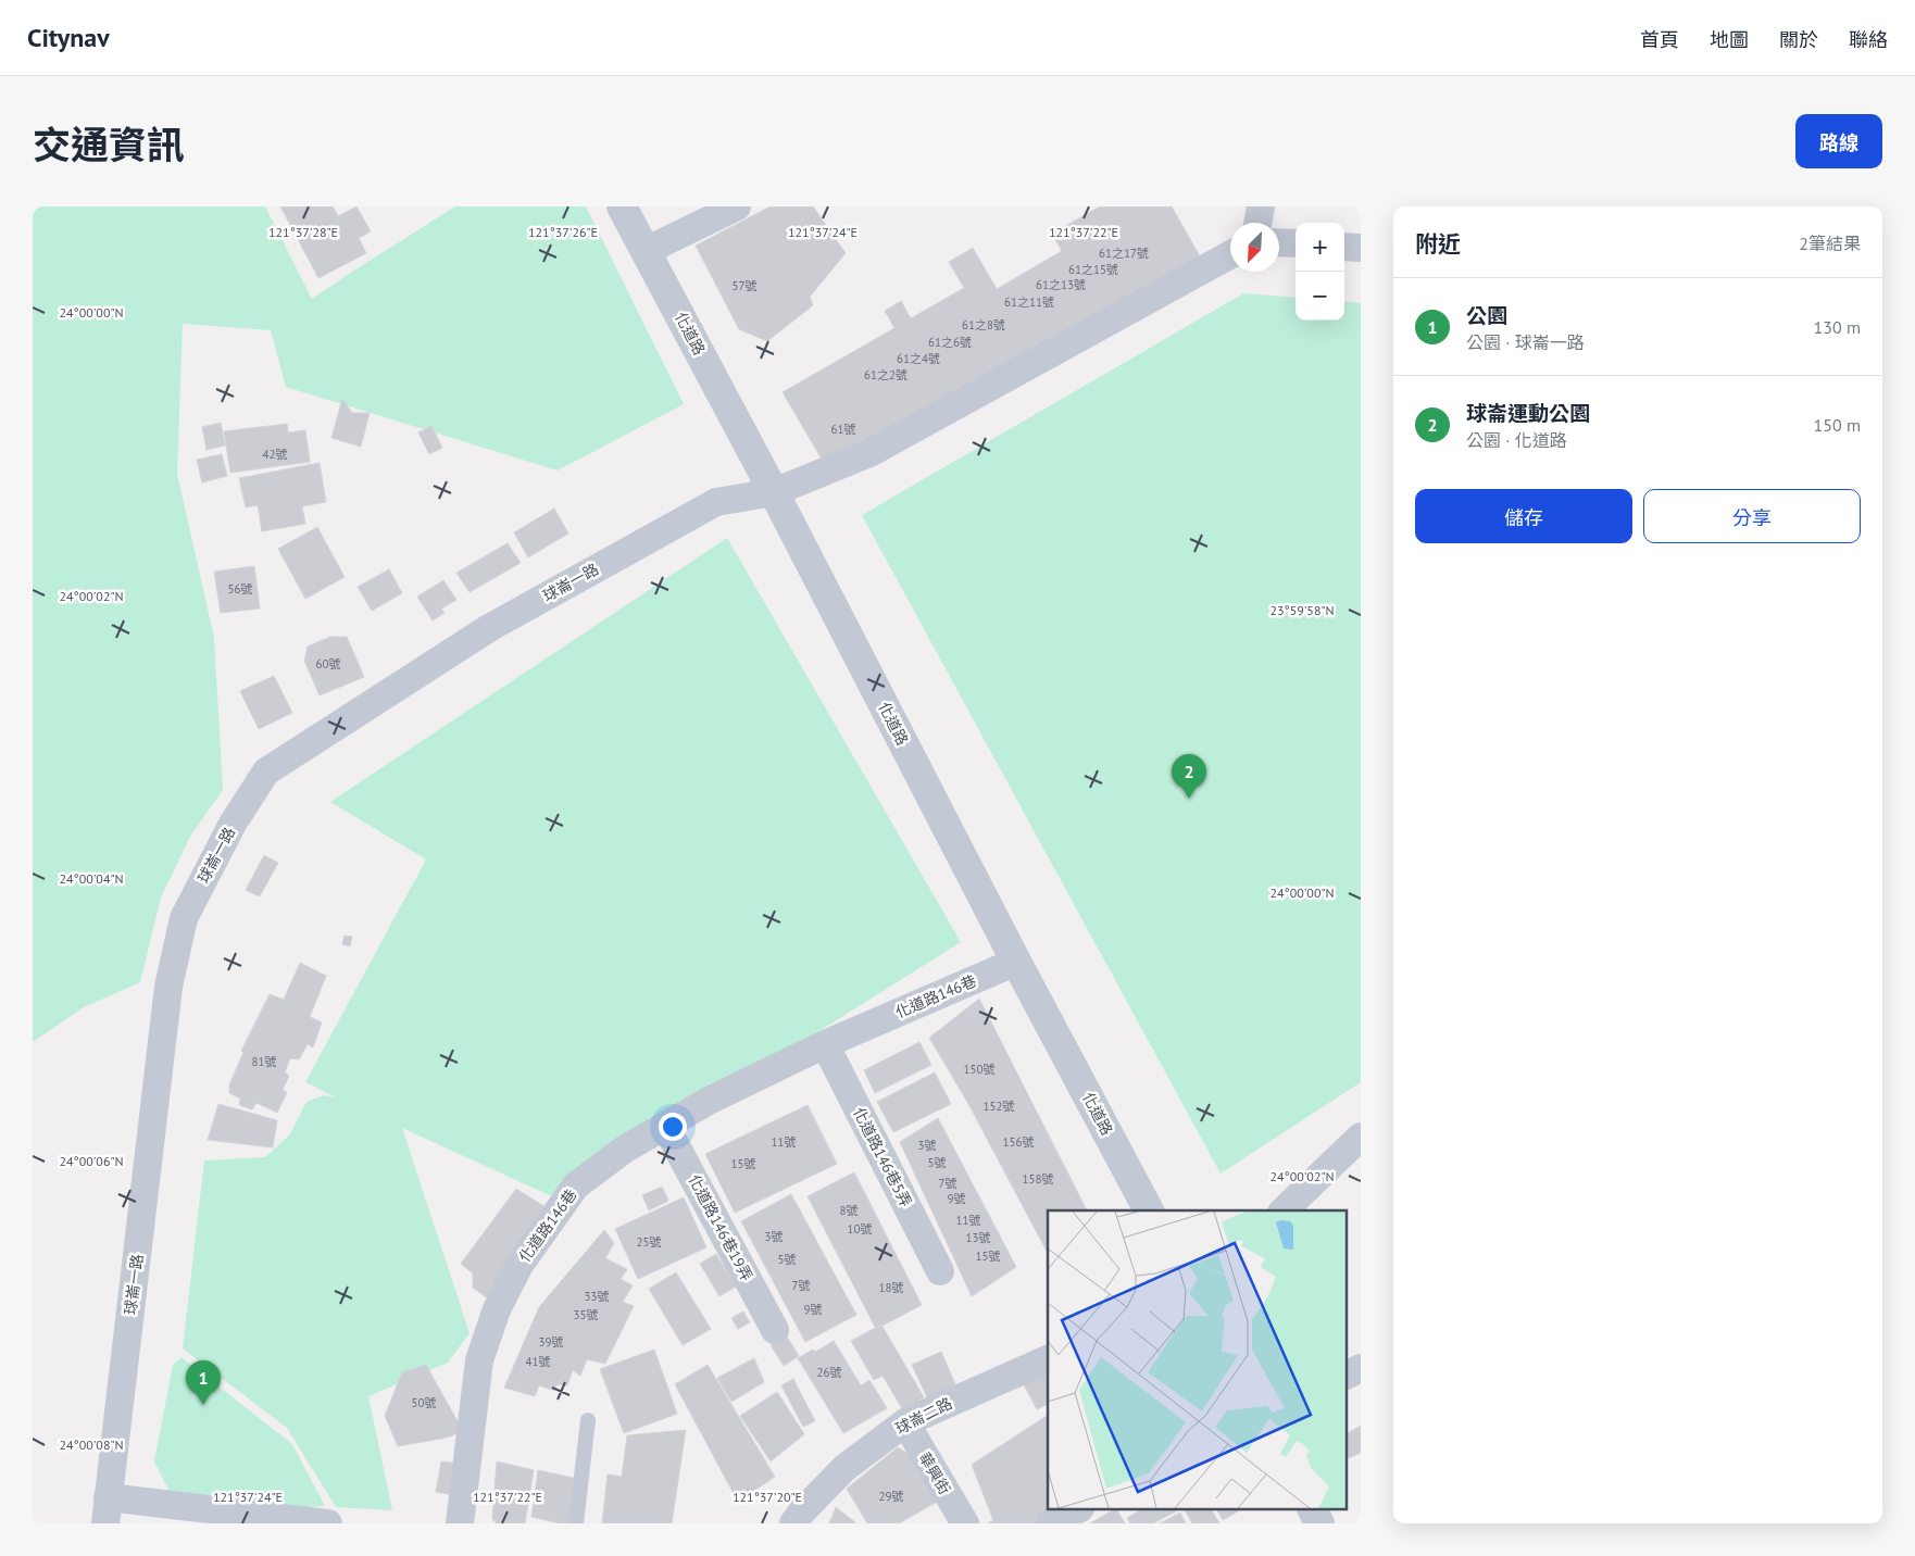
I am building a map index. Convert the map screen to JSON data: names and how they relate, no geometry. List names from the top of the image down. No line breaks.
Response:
{"streets":{"street":["化道路","球崙一路","化道路146巷","化道路146巷5弄","化道路146巷19弄","球崙二路","華興街"]},"crossings":[["化道路","球崙一路"],["化道路","化道路146巷"],["化道路146巷","化道路146巷5弄"],["化道路146巷","化道路146巷19弄"],["球崙二路","華興街"]],"house_numbers":["61之17號","61之15號","61之13號","57號","61之11號","61之8號","61之6號","61之4號","61之2號","61號","42號","56號","60號","81號","150號","152號","11號","156號","3號","5號","15號","158號","7號","9號","8號","11號","10號","3號","13號","25號","15號","5號","7號","18號","33號","9號","35號","39號","41號","26號","50號","29號"],"north":"bottom left","page":{"header":"Citynav","nav":["首頁","地圖","關於","聯絡"],"title":"交通資訊","buttons":["路線",["儲存","分享"]],"heading":["附近","2筆結果"],"map_buttons":["+","−"],"list":[{"mark":"1","name":"公園","note":"公園 · 球崙一路","value":"130 m"},{"mark":"2","name":"球崙運動公園","note":"公園 · 化道路","value":"150 m"}],"pins":["2","1"]},"coordinates":["121°37'28\"E","121°37'26\"E","121°37'24\"E","121°37'22\"E","24°00'00\"N","24°00'02\"N","23°59'58\"N","24°00'04\"N","24°00'06\"N","24°00'08\"N","121°37'20\"E"]}
